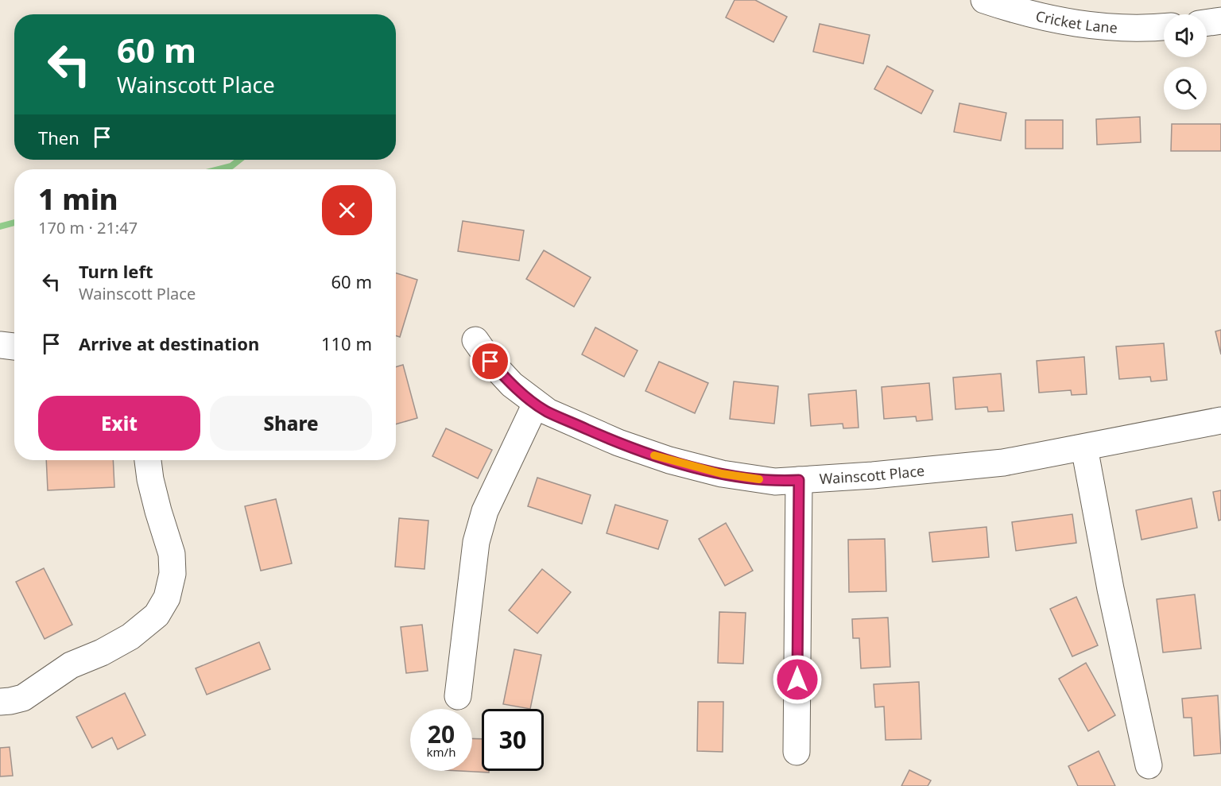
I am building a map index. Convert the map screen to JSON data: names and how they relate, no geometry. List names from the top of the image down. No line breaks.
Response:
{"streets":{"street":["Cricket Lane","Wainscott Place"]},"page":{"turn":["60 m","Wainscott Place"],"then":"Then","heading":["1 min","170 m · 21:47"],"list":[{"name":"Turn left","note":"Wainscott Place","value":"60 m"},{"name":"Arrive at destination","value":"110 m"}],"buttons":["Exit","Share"],"speed":"20 km/h","limit":"30"}}
